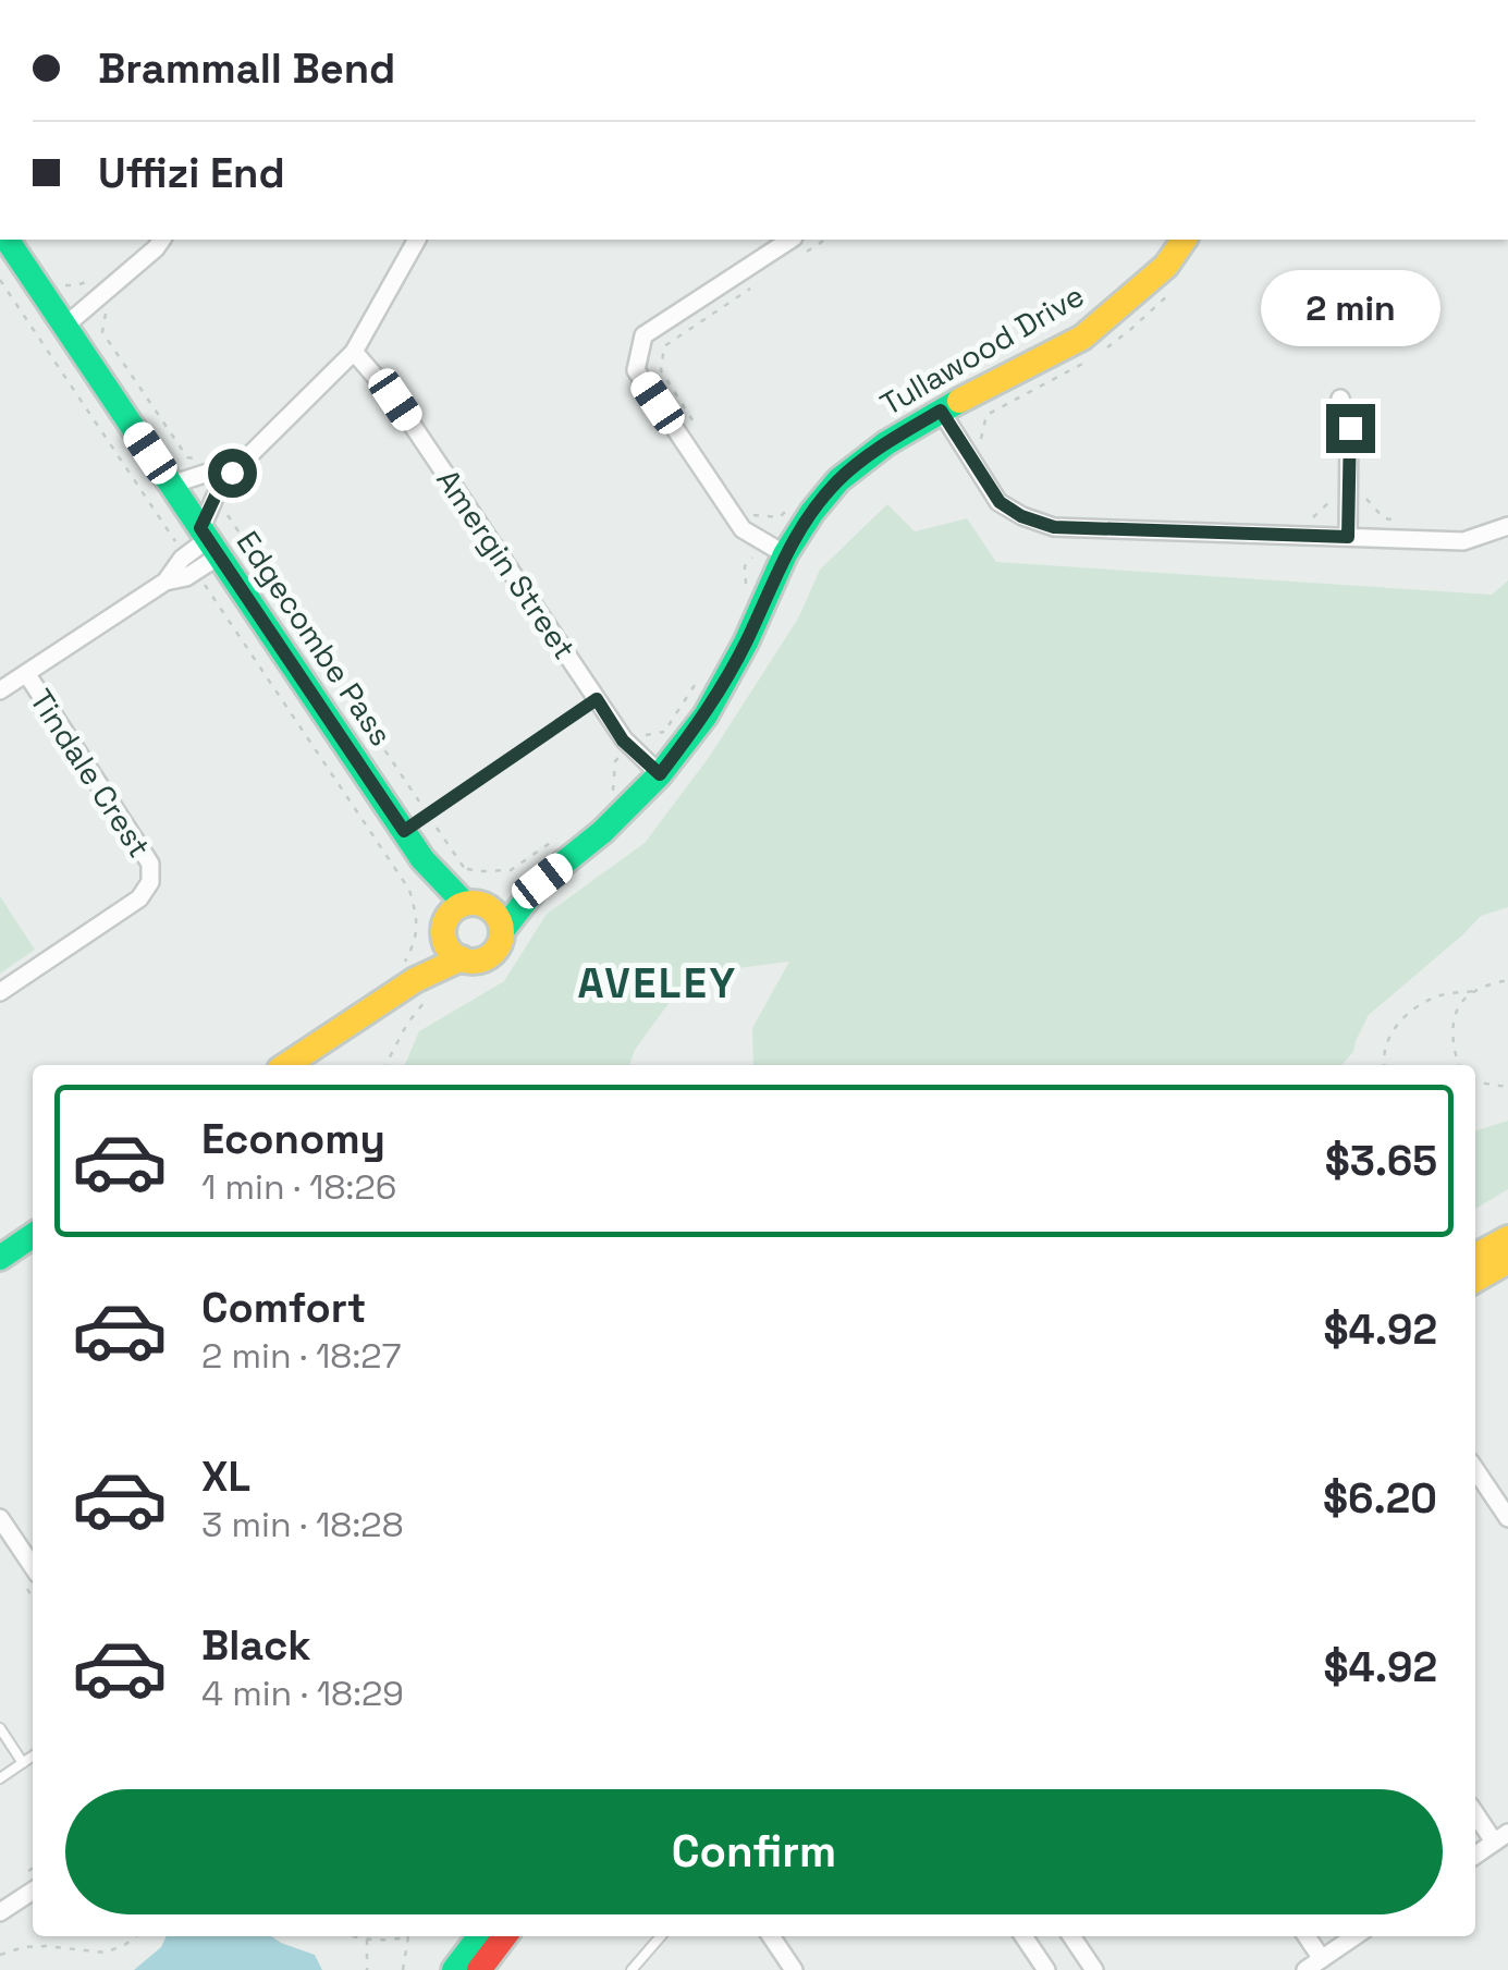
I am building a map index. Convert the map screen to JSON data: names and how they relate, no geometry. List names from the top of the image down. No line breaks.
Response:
{"streets":{"street":["Tullawood Drive","Amergin Street","Edgecombe Pass","Tindale Crest"]},"crossings":[["Tullawood Drive","Amergin Street"],["Tullawood Drive","Edgecombe Pass"]],"districts":["AVELEY"],"page":{"banner":["Brammall Bend","Uffizi End"],"bubble":"2 min","list":[{"name":"Economy","note":"1 min · 18:26","value":"$3.65"},{"name":"Comfort","note":"2 min · 18:27","value":"$4.92"},{"name":"XL","note":"3 min · 18:28","value":"$6.20"},{"name":"Black","note":"4 min · 18:29","value":"$4.92"}],"buttons":"Confirm"}}
